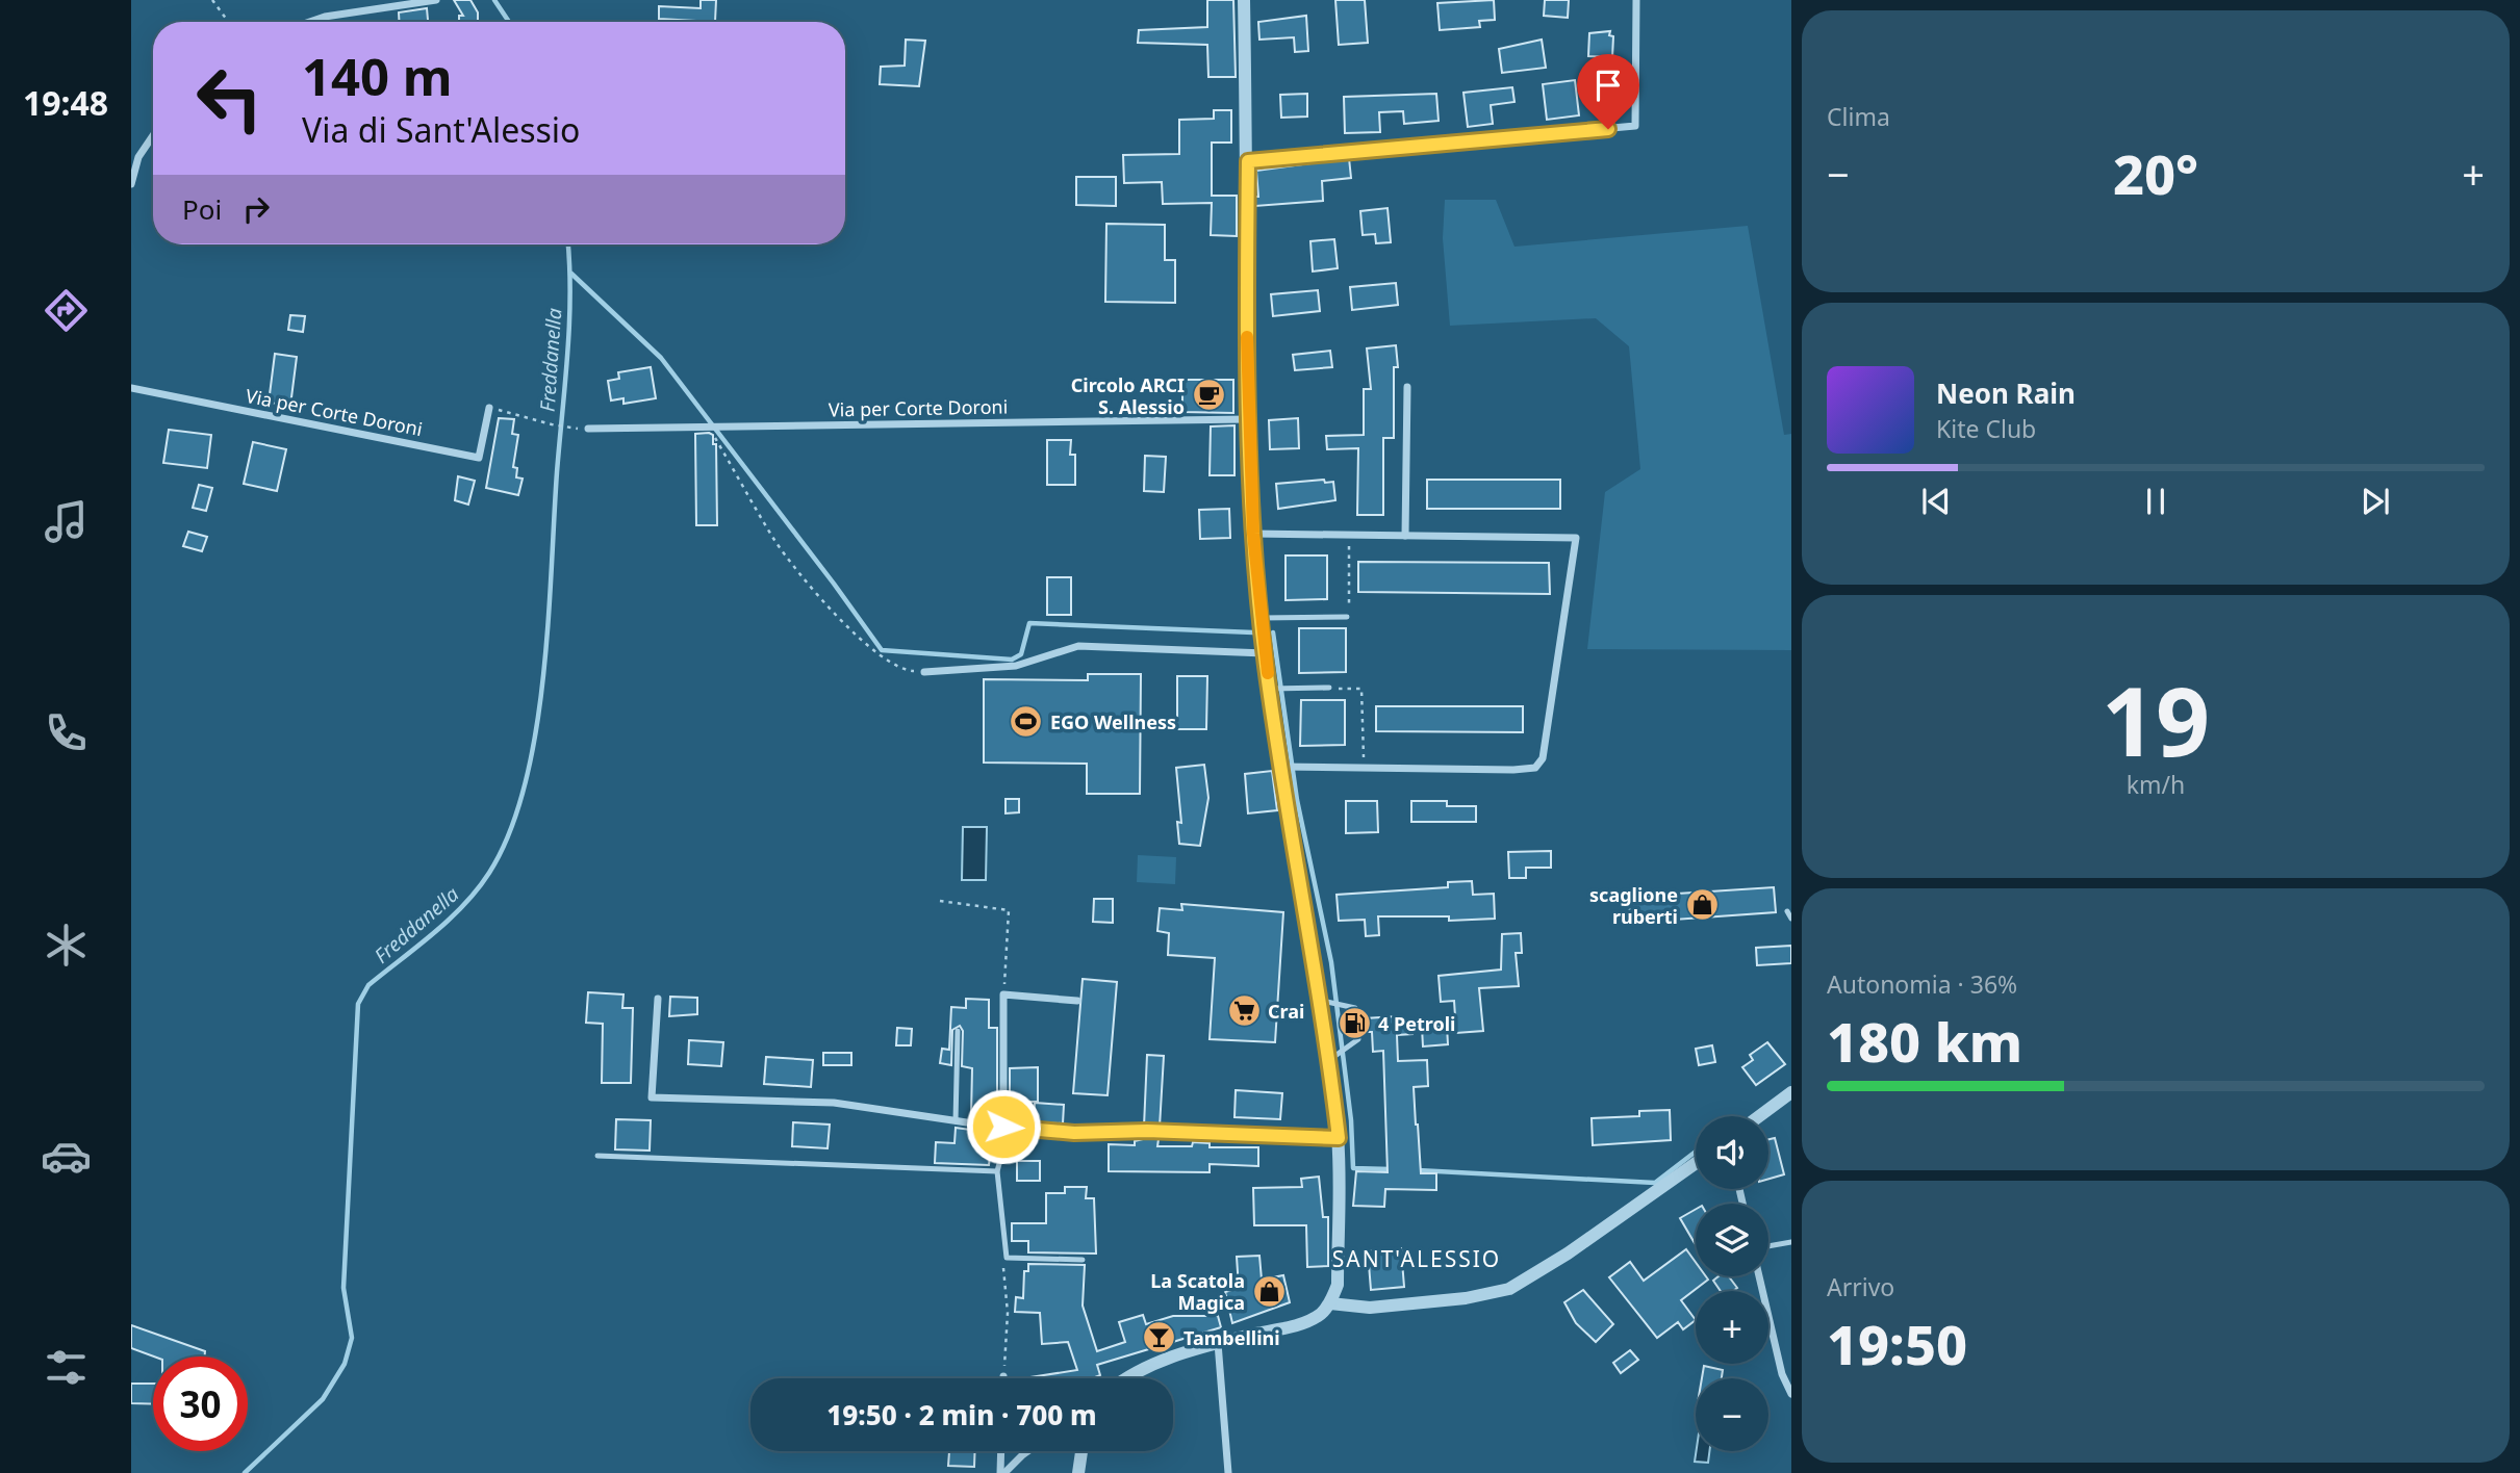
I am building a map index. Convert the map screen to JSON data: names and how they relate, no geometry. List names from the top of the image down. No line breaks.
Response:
{"streets":{"street":["Via per Corte Doroni"]},"districts":["SANT'ALESSIO"],"water":["Freddanella"],"places":{"cafe":["Circolo ARCI S. Alessio"],"sports":["EGO Wellness"],"shop":["scaglione ruberti","La Scatola Magica"],"supermarket":["Crai"],"fuel station":["4 Petroli"],"bar":["Tambellini"]},"page":{"tabs":"19:48","tile":["Clima",["19","km/h"],["Autonomia · 36%","180 km"],["Arrivo","19:50"]],"turn":["140 m","Via di Sant'Alessio"],"heat":["−","20°","+"],"then":"Poi","song":["Neon Rain","Kite Club"],"map_buttons":["+","−"],"limit":"30","trip":"19:50 · 2 min · 700 m"}}
